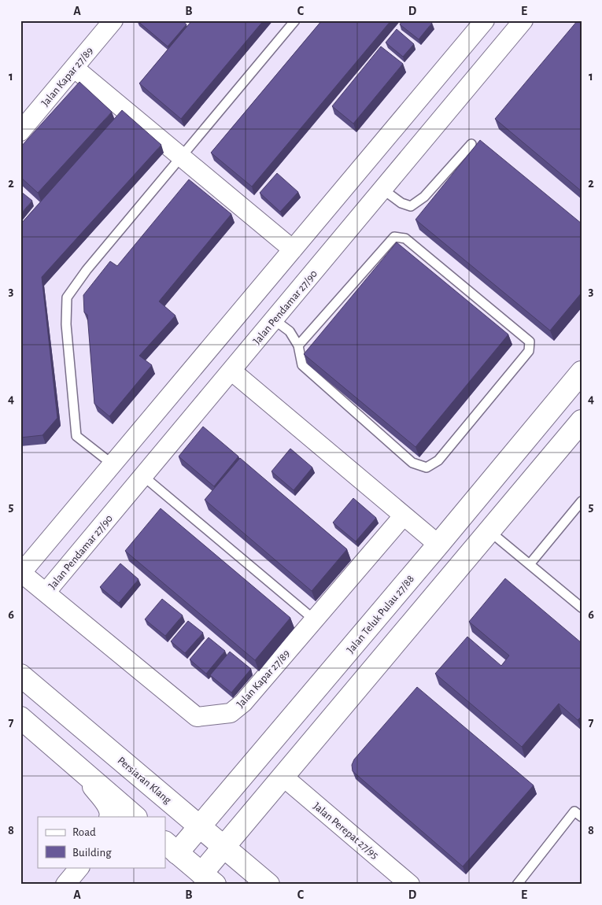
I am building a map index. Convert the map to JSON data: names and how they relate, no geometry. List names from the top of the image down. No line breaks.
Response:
{"streets":{"street":["Jalan Kapar 27/89","Jalan Pendamar 27/90","Jalan Teluk Pulau 27/88","Persiaran Klang","Jalan Perepat 27/95"]},"crossings":[["Jalan Kapar 27/89","Jalan Pendamar 27/90"],["Jalan Teluk Pulau 27/88","Persiaran Klang"]],"legend":["Road","Building"],"grid":{"columns":["A","B","C","D","E"],"rows":["1","2","3","4","5","6","7","8"]}}
